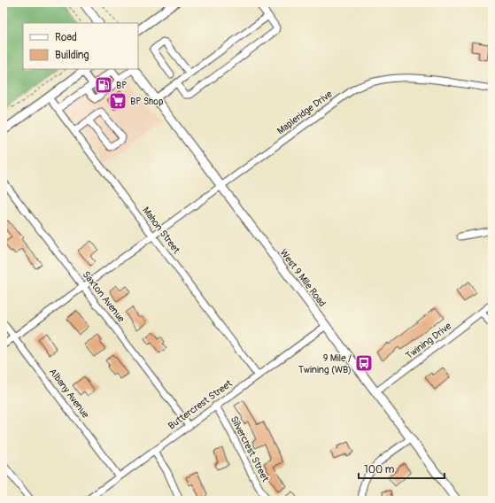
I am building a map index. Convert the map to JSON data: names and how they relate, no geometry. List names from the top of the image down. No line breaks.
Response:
{"streets":{"main road":["West 9 Mile Road"],"street":["Mapleridge Drive","Mahon Street","Saxton Avenue","Twining Drive","Albany Avenue","Buttercrest Street","Silvercrest Street"]},"crossings":[["Mapleridge Drive","Mahon Street"],["Mapleridge Drive","West 9 Mile Road"],["Mapleridge Drive","Saxton Avenue"],["Mapleridge Drive","Albany Avenue"],["Mahon Street","Buttercrest Street"],["West 9 Mile Road","Twining Drive"],["West 9 Mile Road","Buttercrest Street"],["Saxton Avenue","Buttercrest Street"],["Albany Avenue","Buttercrest Street"],["Buttercrest Street","Silvercrest Street"]],"places":{"fuel station":["BP"],"supermarket":["BP Shop"],"bus stop":["9 Mile / Twining (WB)"]},"legend":["Road","Building"],"scale_bar":"100 m"}
